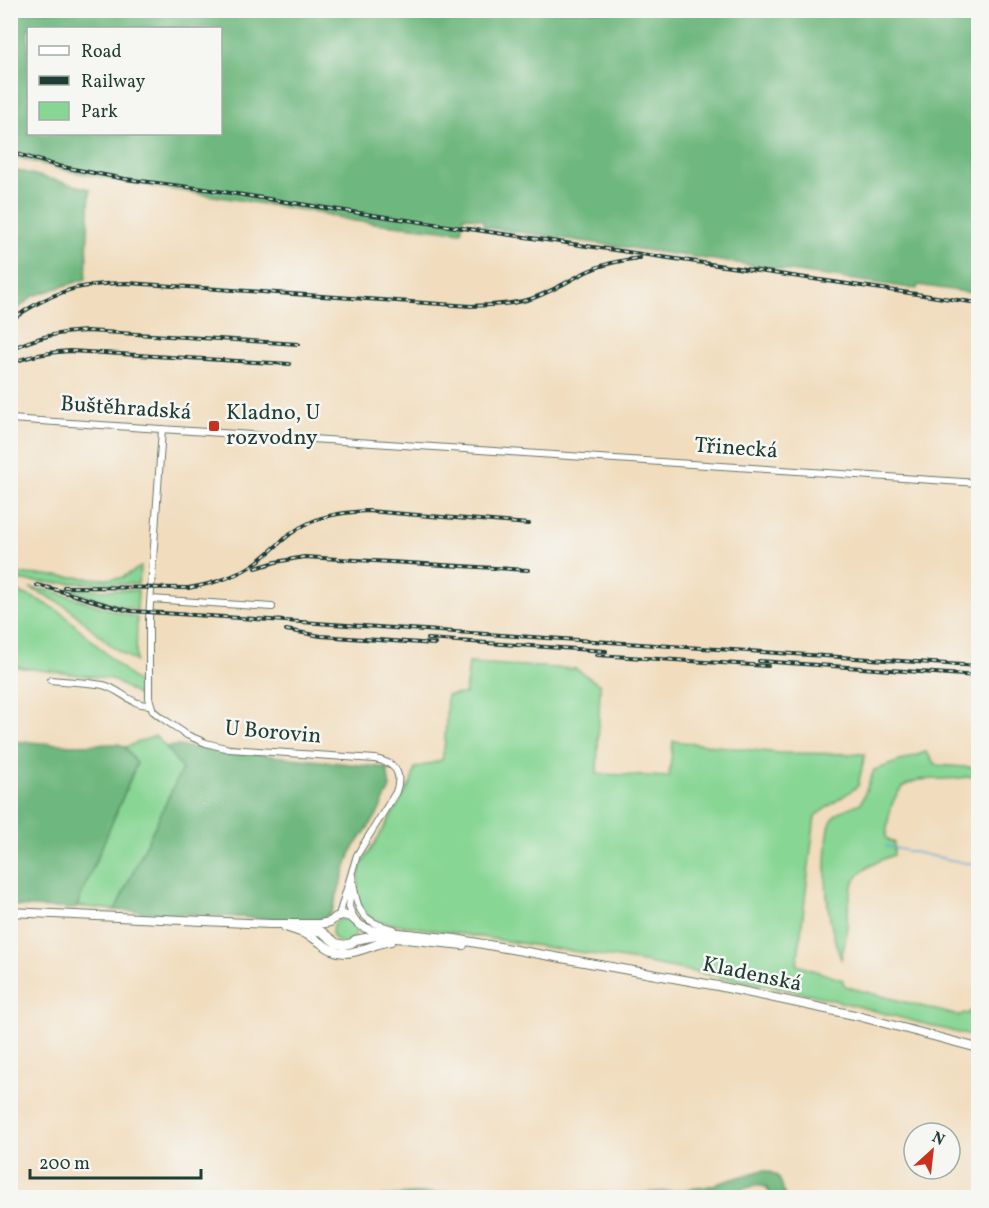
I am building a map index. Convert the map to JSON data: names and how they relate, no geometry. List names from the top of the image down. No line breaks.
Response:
{"streets":{"main road":["Kladenská"],"street":["Buštěhradská","Třinecká","U Borovin"]},"crossings":[["Buštěhradská","Třinecká"]],"places":{"transit":["Kladno, U rozvodny"]},"legend":["Road","Railway","Park"],"scale_bar":"200 m","north":"top right"}
